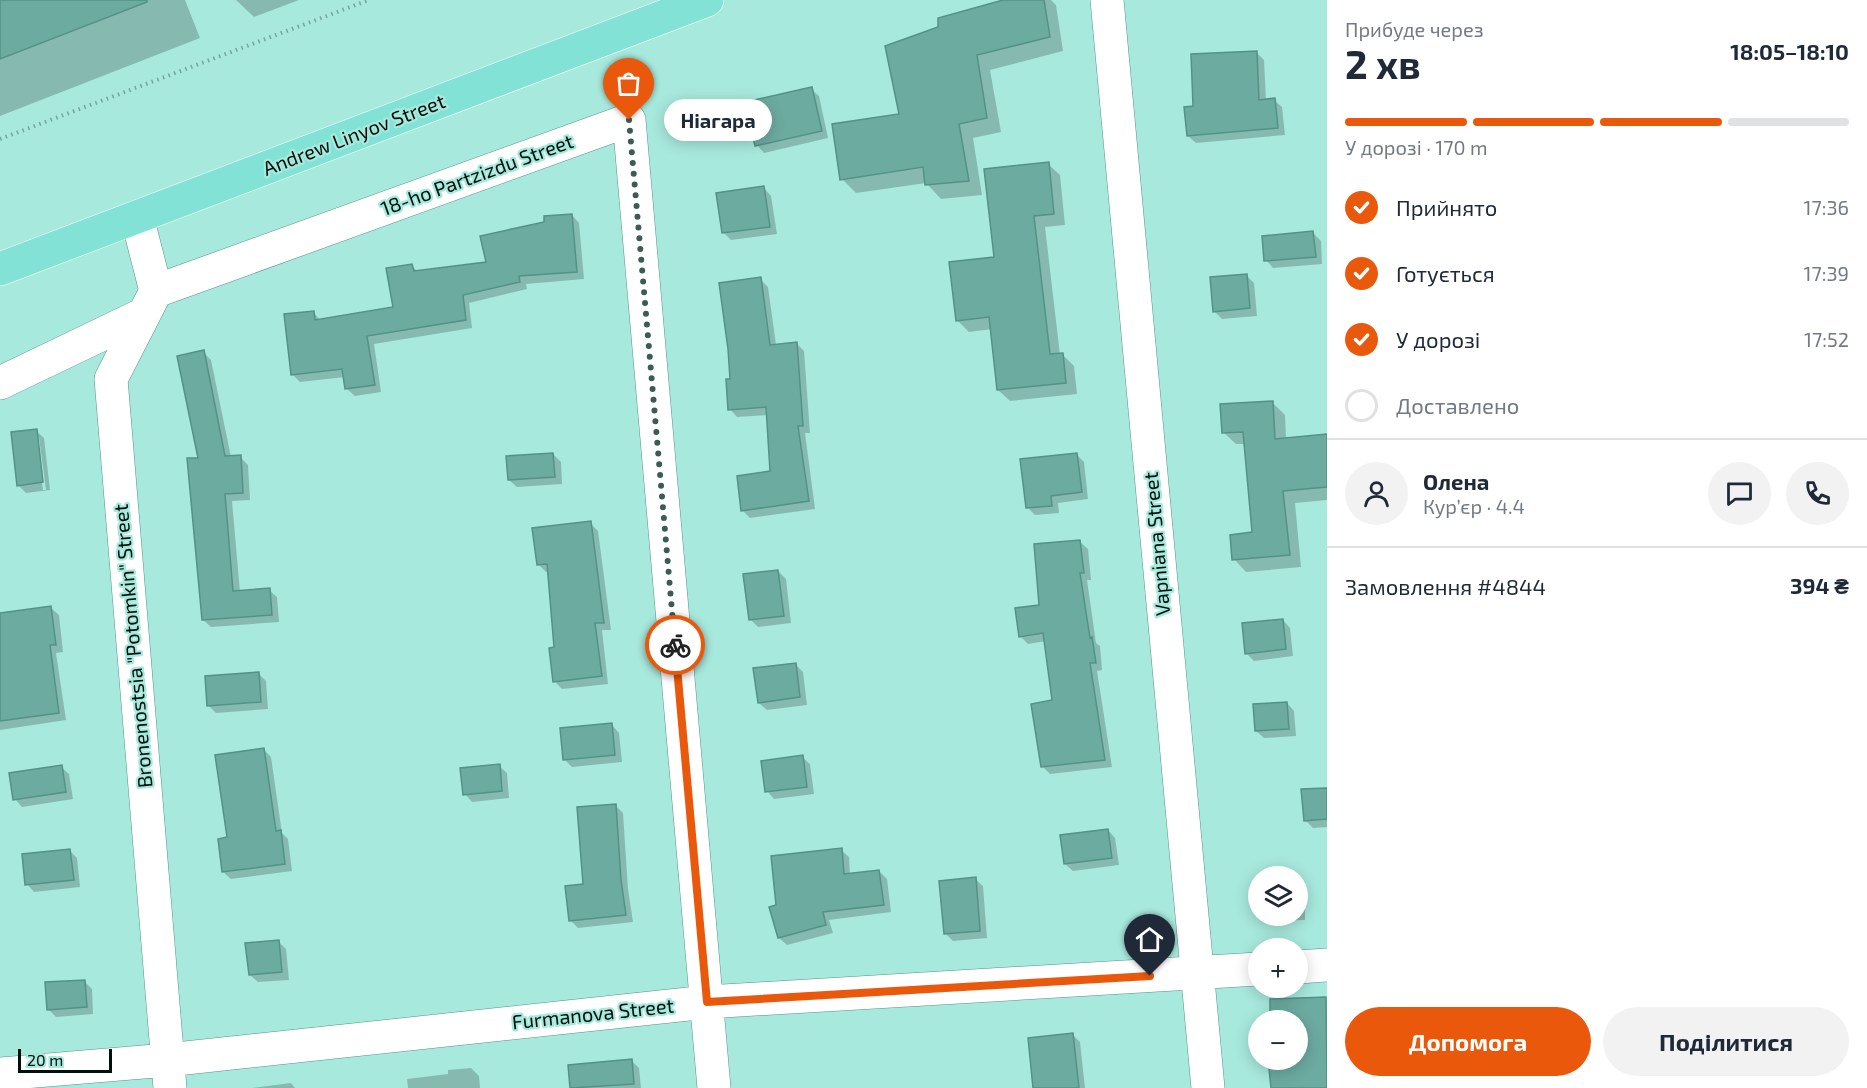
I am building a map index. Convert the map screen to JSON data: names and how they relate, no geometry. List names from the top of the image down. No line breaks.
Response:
{"streets":{"main road":["Andrew Linyov Street"],"street":["18-ho Partzizdu Street","Vapniana Street","Bronenostsia \"Potomkin\" Street","Furmanova Street"]},"crossings":[["18-ho Partzizdu Street","Bronenostsia \"Potomkin\" Street"],["18-ho Partzizdu Street","Furmanova Street"],["Vapniana Street","Furmanova Street"],["Bronenostsia \"Potomkin\" Street","Furmanova Street"]],"places":["Ніагара"],"scale_bar":"20 m","page":{"heading":["2 хв","Прибуде через","18:05–18:10"],"panel":["Олена","Кур’єр · 4.4","Замовлення #4844","394 ₴"],"bubble":"Ніагара","bar":"У дорозі · 170 m","list":[["Прийнято","17:36"],["Готується","17:39"],["У дорозі","17:52"],"Доставлено"],"map_buttons":["+","−"],"buttons":["Допомога","Поділитися"],"scale":"20 m"}}
